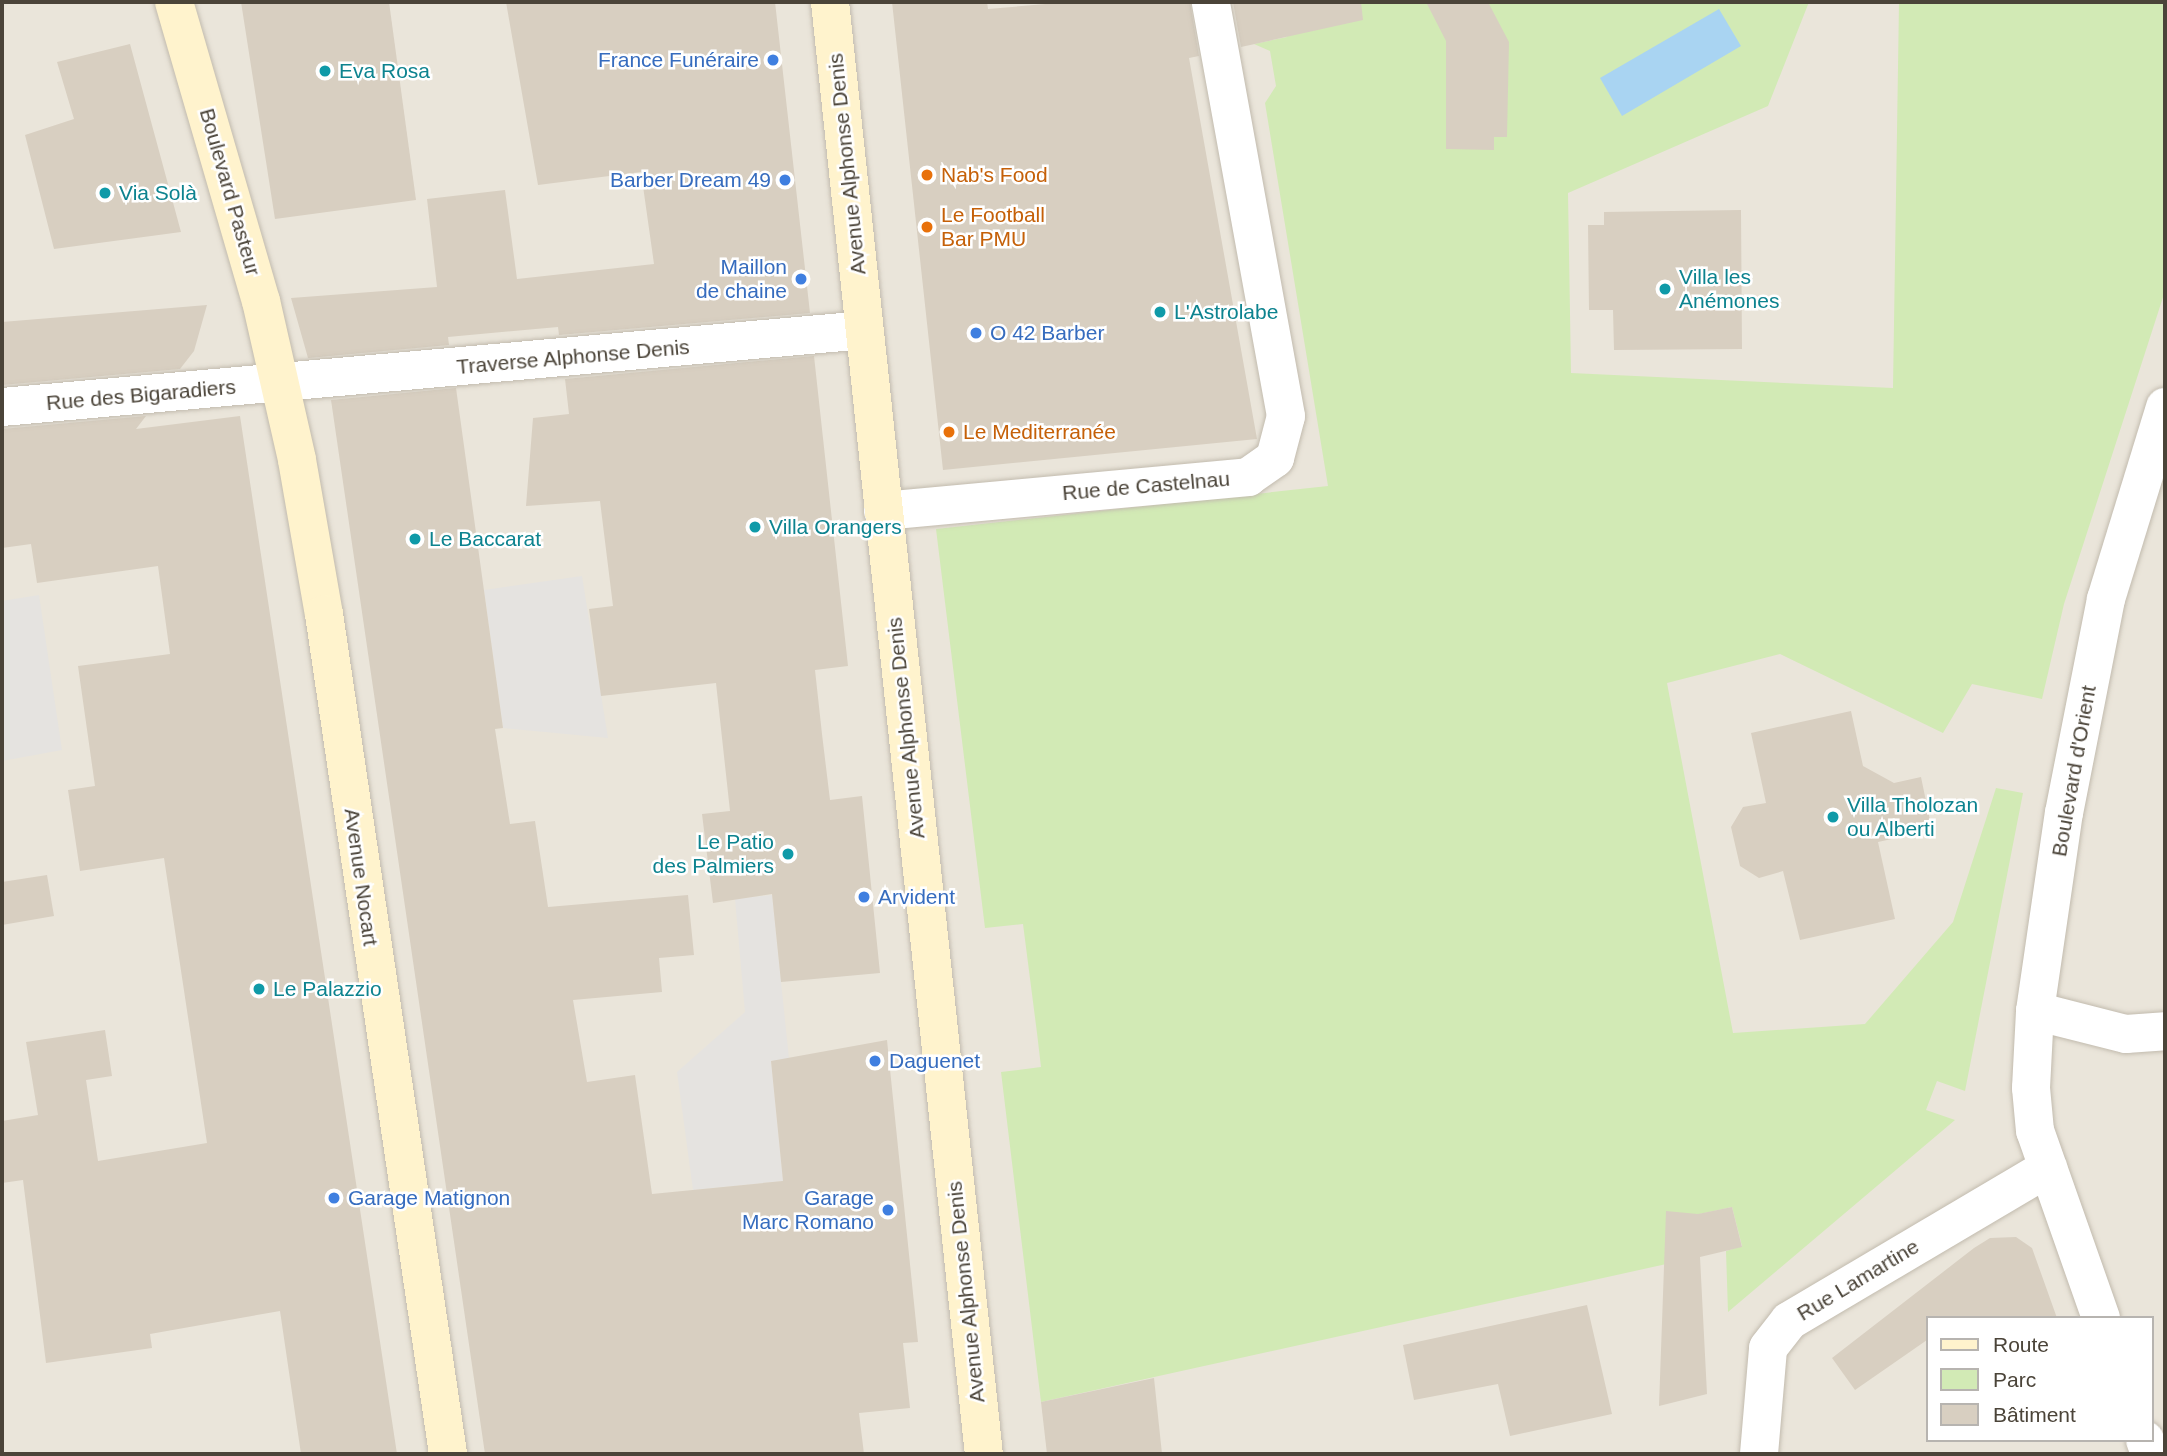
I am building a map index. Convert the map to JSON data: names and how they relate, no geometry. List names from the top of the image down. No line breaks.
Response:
{"streets":{"street":["Avenue Alphonse Denis","Boulevard Pasteur","Traverse Alphonse Denis","Rue des Bigaradiers","Rue de Castelnau","Boulevard d'Orient","Avenue Nocart","Rue Lamartine"]},"crossings":[["Avenue Alphonse Denis","Traverse Alphonse Denis"],["Avenue Alphonse Denis","Rue de Castelnau"],["Boulevard Pasteur","Traverse Alphonse Denis"],["Boulevard Pasteur","Rue des Bigaradiers"],["Boulevard Pasteur","Avenue Nocart"],["Traverse Alphonse Denis","Rue des Bigaradiers"],["Traverse Alphonse Denis","Avenue Nocart"],["Rue des Bigaradiers","Avenue Nocart"],["Boulevard d'Orient","Rue Lamartine"]],"places":["France Funéraire","Eva Rosa","Nab's Food","Barber Dream 49","Via Solà","Le Football Bar PMU","Maillon de chaine","Villa les Anémones","L'Astrolabe","O 42 Barber","Le Mediterranée","Villa Orangers","Le Baccarat","Villa Tholozan ou Alberti","Le Patio des Palmiers","Arvident","Le Palazzio","Daguenet","Garage Matignon","Garage Marc Romano"],"legend":["Route","Parc","Bâtiment"]}
